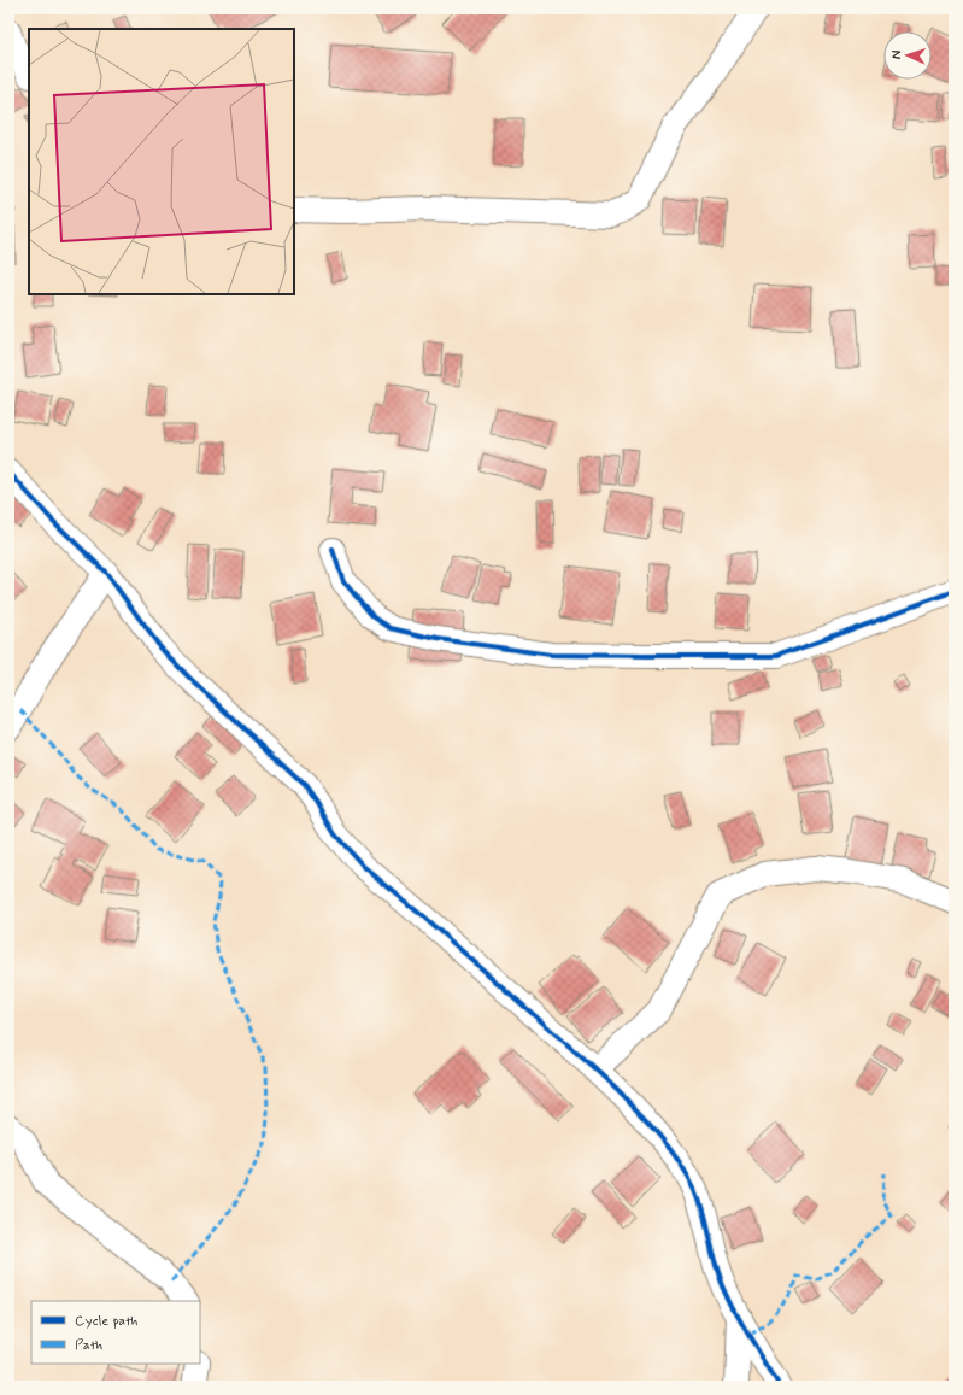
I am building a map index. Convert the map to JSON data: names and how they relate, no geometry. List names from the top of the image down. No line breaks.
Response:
{"legend":["Cycle path","Path"],"north":"left"}
